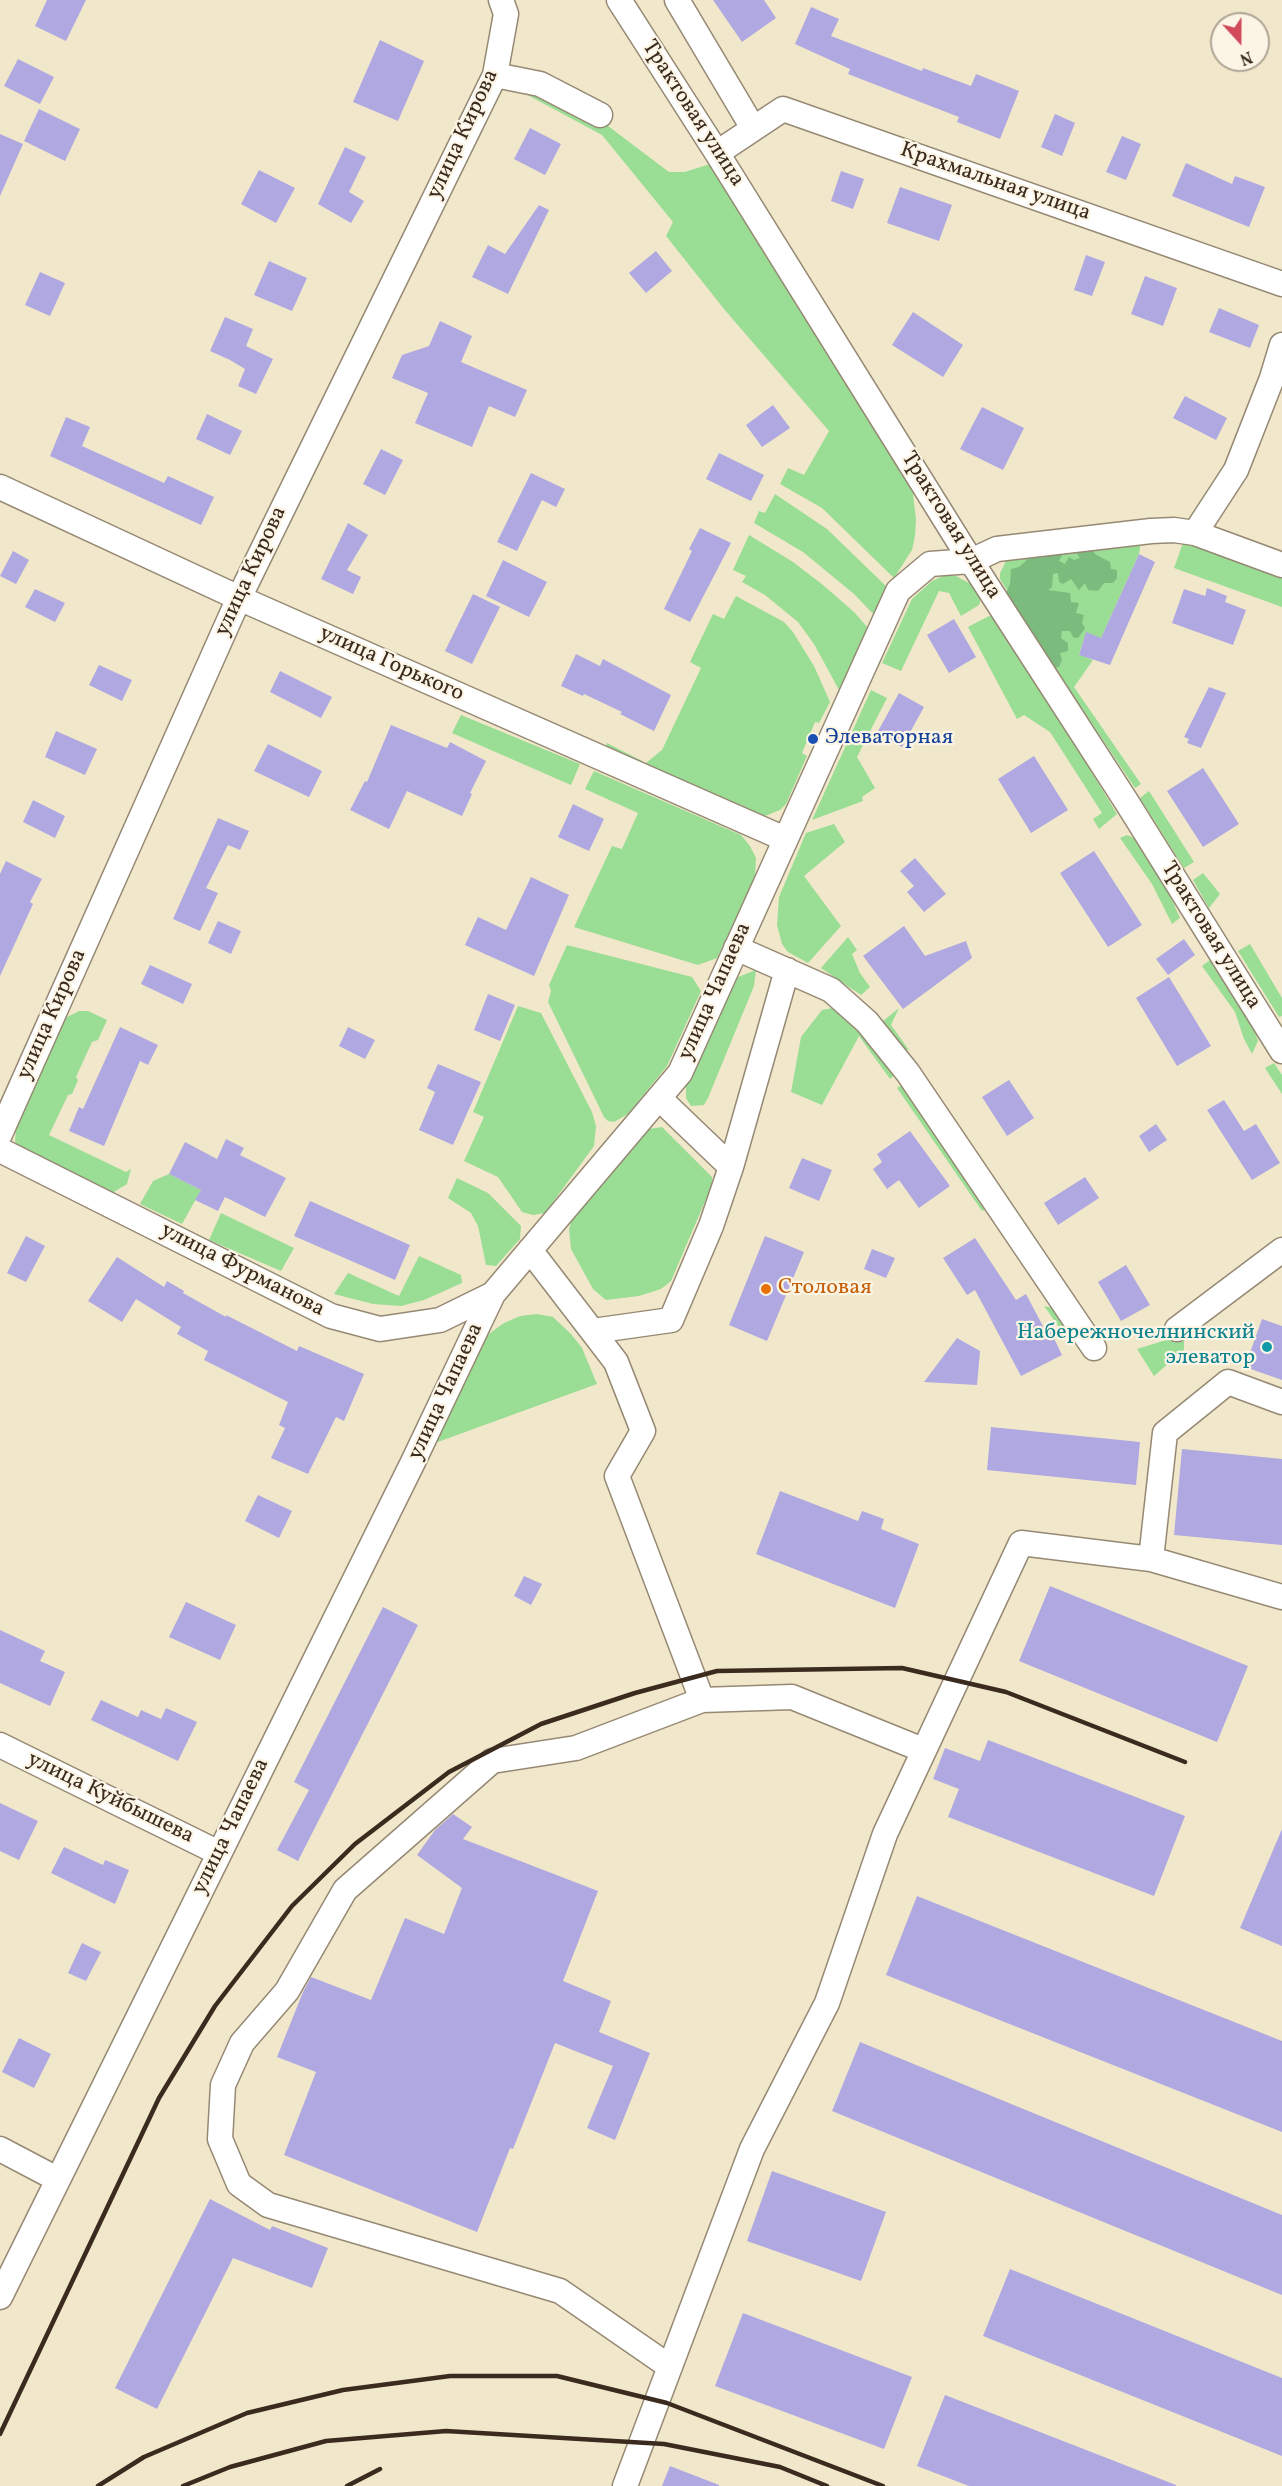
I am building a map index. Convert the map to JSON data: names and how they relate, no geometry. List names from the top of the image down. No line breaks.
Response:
{"streets":{"street":["Трактовая улица","улица Кирова","Крахмальная улица","улица Горького","улица Чапаева","улица Фурманова","улица Куйбышева"]},"crossings":[["Трактовая улица","Крахмальная улица"],["Трактовая улица","улица Чапаева"],["улица Кирова","улица Горького"],["улица Горького","улица Чапаева"],["улица Чапаева","улица Фурманова"],["улица Чапаева","улица Куйбышева"]],"places":["Элеваторная","Столовая","Набережночелнинский элеватор"],"north":"bottom"}
